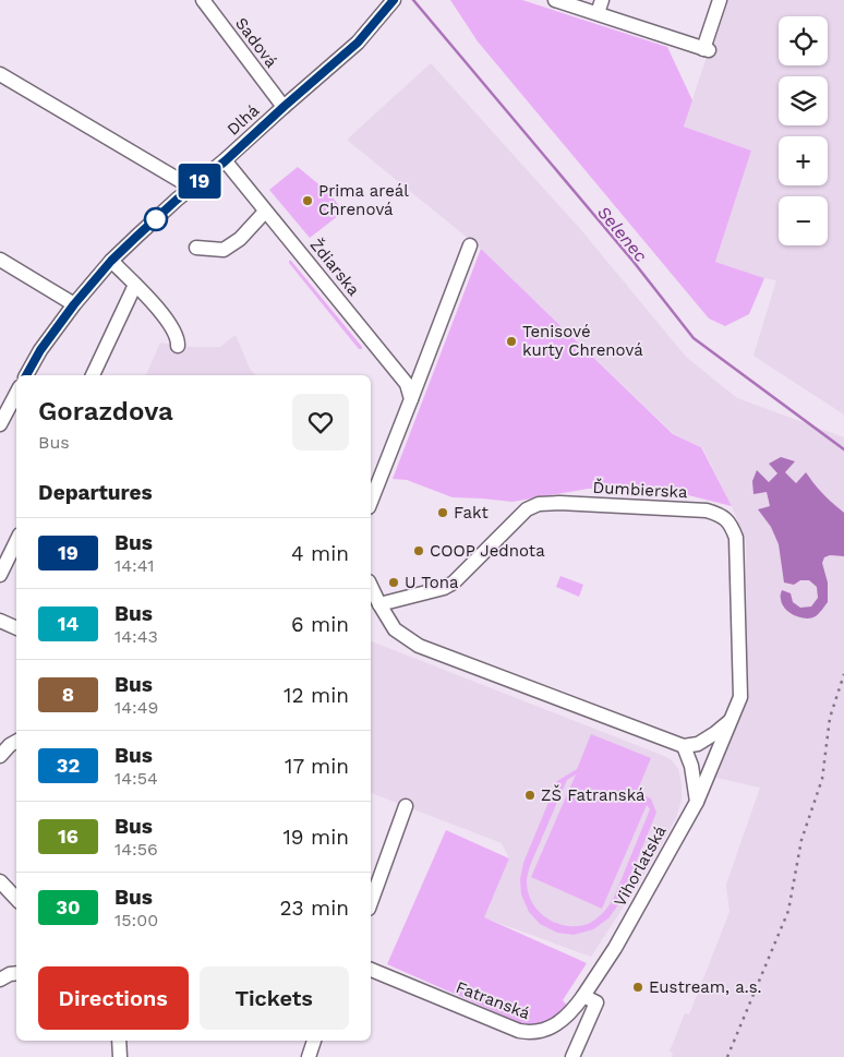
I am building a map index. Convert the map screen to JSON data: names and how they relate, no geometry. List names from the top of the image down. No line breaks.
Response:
{"streets":{"street":["Sadová","Dlhá","Ždiarska","Ďumbierska","Vihorlatská","Fatranská"]},"crossings":[["Sadová","Dlhá"],["Dlhá","Ždiarska"],["Ďumbierska","Vihorlatská"],["Vihorlatská","Fatranská"]],"water":["Selenec"],"places":["Prima areál Chrenová","Tenisové kurty Chrenová","Fakt","COOP Jednota","U Tona","ZŠ Fatranská","Eustream, a.s."],"lines":["bus line 19"],"page":{"on_map":"19","map_buttons":["+","−"],"heading":[["Gorazdova","Bus"],"Departures"],"list":[{"mark":"19","name":"Bus","note":"14:41","value":"4 min"},{"mark":"14","name":"Bus","note":"14:43","value":"6 min"},{"mark":"8","name":"Bus","note":"14:49","value":"12 min"},{"mark":"32","name":"Bus","note":"14:54","value":"17 min"},{"mark":"16","name":"Bus","note":"14:56","value":"19 min"},{"mark":"30","name":"Bus","note":"15:00","value":"23 min"}],"buttons":["Directions","Tickets"]}}
